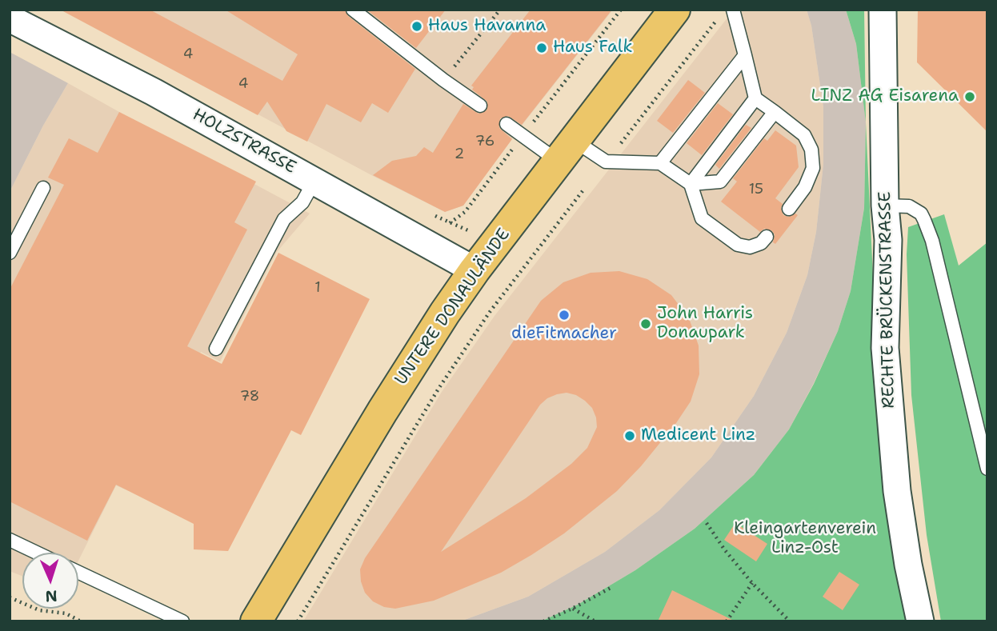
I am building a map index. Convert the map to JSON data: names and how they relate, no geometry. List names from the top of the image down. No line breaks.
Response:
{"streets":{"main road":["UNTERE DONAULÄNDE"],"street":["HOLZSTRASSE","RECHTE BRÜCKENSTRASSE"]},"crossings":[["HOLZSTRASSE","UNTERE DONAULÄNDE"]],"parks":["Kleingartenverein Linz-Ost"],"places":["Haus Havanna","Haus Falk","LINZ AG Eisarena","dieFitmacher","John Harris Donaupark","Medicent Linz"],"house_numbers":["4","4","76","2","15","1","78"],"north":"bottom"}
